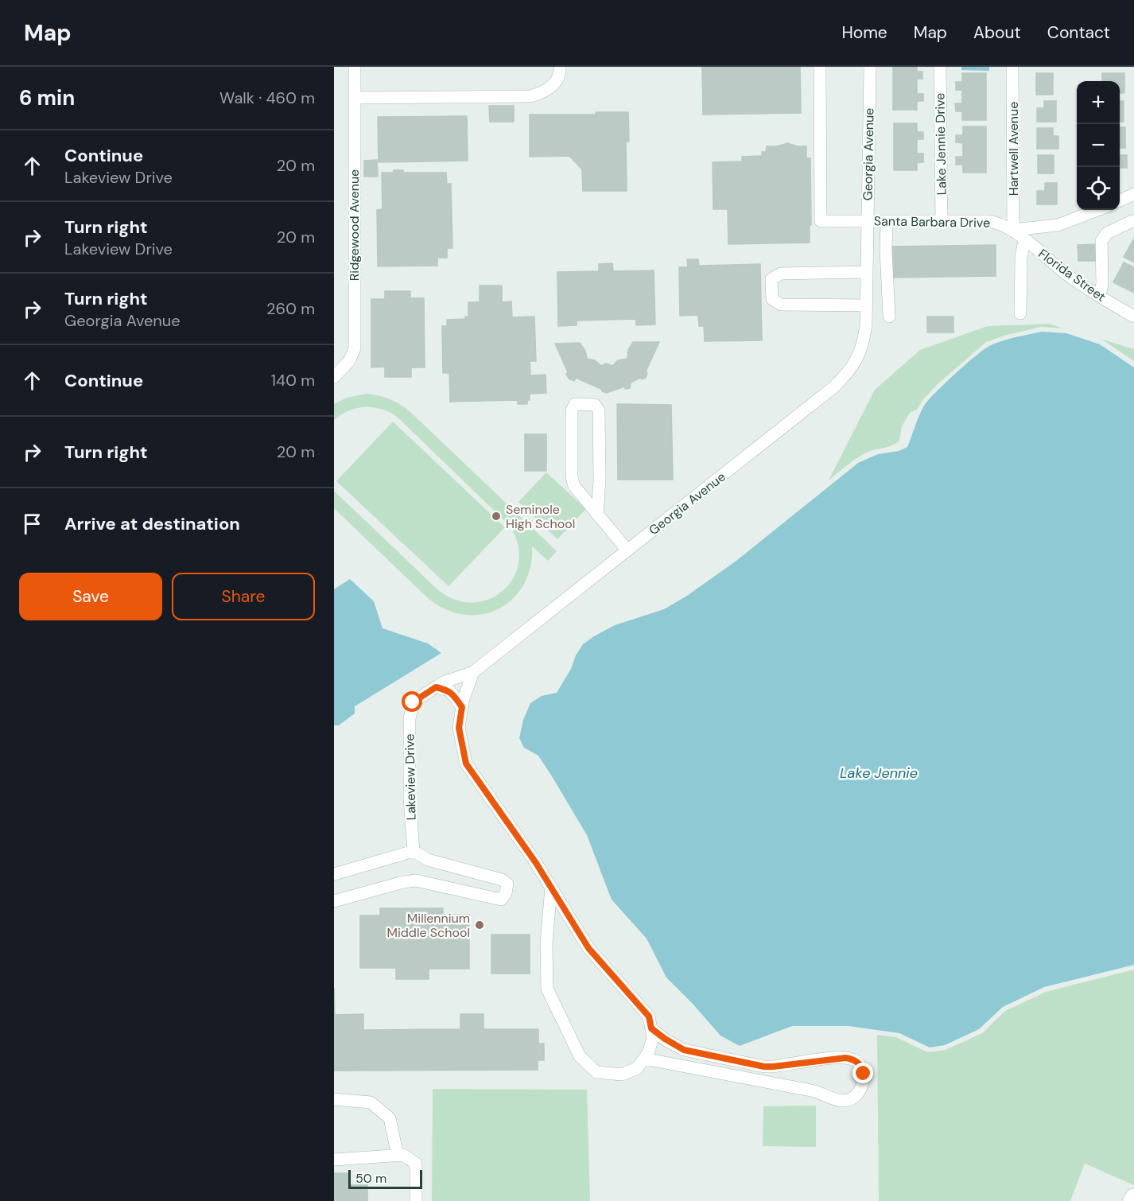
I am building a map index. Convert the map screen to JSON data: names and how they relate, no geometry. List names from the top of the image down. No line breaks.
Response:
{"streets":{"street":["Lake Jennie Drive","Hartwell Avenue","Georgia Avenue","Santa Barbara Drive","Ridgewood Avenue","Florida Street","Lakeview Drive"]},"crossings":[["Lake Jennie Drive","Santa Barbara Drive"],["Hartwell Avenue","Santa Barbara Drive"],["Hartwell Avenue","Florida Street"],["Georgia Avenue","Santa Barbara Drive"],["Georgia Avenue","Lakeview Drive"],["Santa Barbara Drive","Florida Street"]],"water":["Lake Jennie"],"places":["Seminole High School","Millennium Middle School"],"scale_bar":"50 m","page":{"header":"Map","nav":["Home","Map","About","Contact"],"heading":["6 min","Walk · 460 m"],"map_buttons":["+","−"],"list":[["Continue","Lakeview Drive","20 m"],["Turn right","Lakeview Drive","20 m"],["Turn right","Georgia Avenue","260 m"],["Continue","140 m"],["Turn right","20 m"],"Arrive at destination"],"buttons":["Save","Share"],"scale":"50 m"}}
